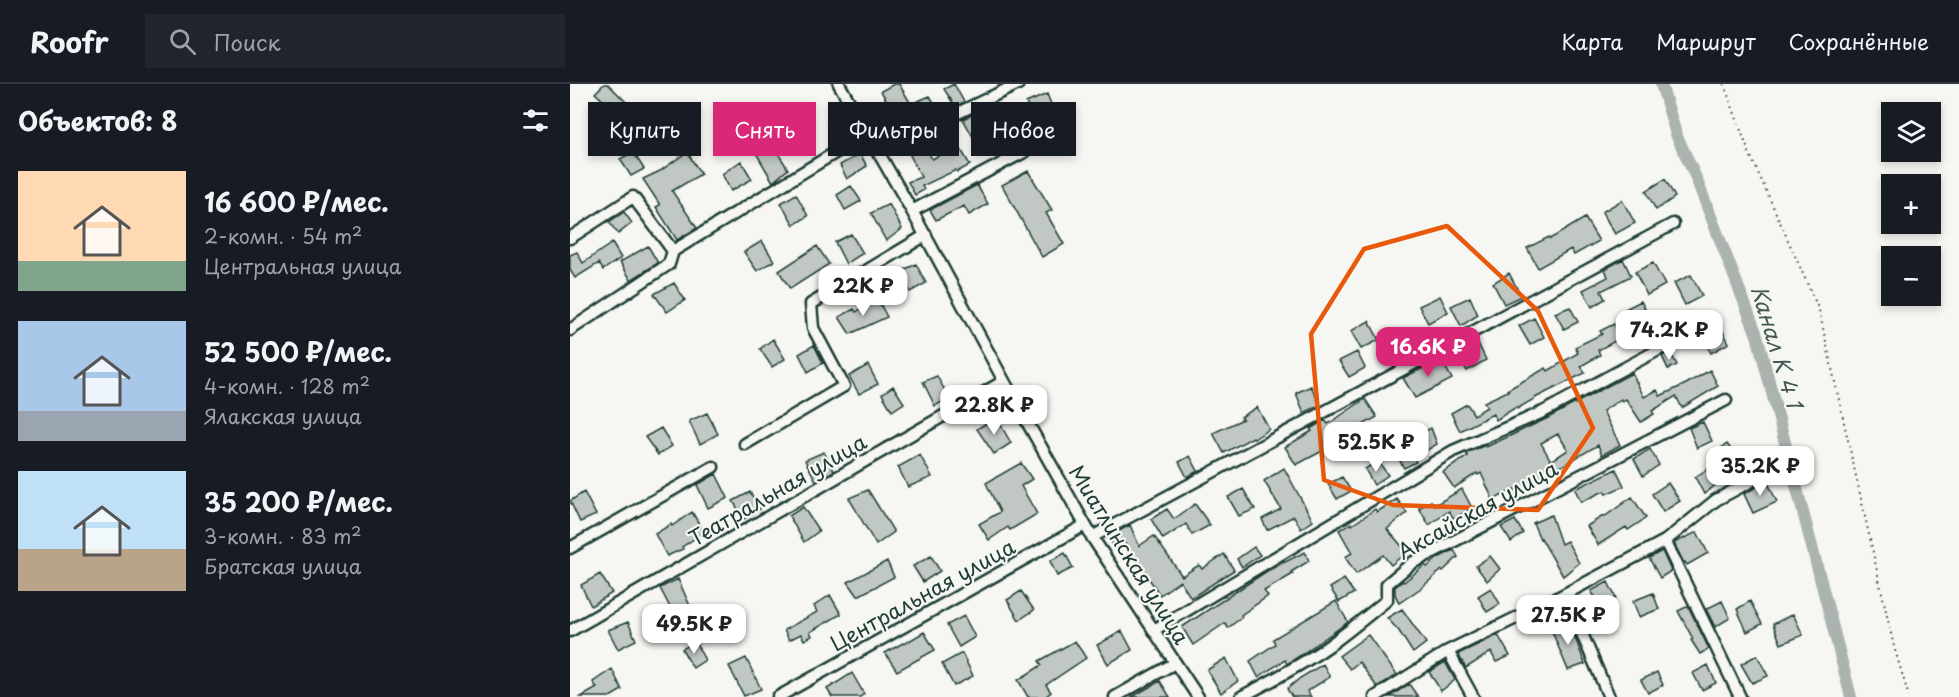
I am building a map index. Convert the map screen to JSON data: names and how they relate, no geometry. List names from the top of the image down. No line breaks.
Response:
{"streets":{"street":["Театральная улица","Аксайская улица","Миатлинская улица","Центральная улица"]},"crossings":[["Театральная улица","Миатлинская улица"],["Миатлинская улица","Центральная улица"]],"water":["Канал К 4 1"],"page":{"header":"Roofr","search":"Поиск","nav":["Карта","Маршрут","Сохранённые"],"heading":"Объектов: 8","map_buttons":["+","−"],"chip":["Купить","Снять","Фильтры","Новое"],"list":[{"name":"16 600 ₽/мес.","note":"2-комн. · 54 m² · Центральная улица"},{"name":"52 500 ₽/мес.","note":"4-комн. · 128 m² · Ялакская улица"},{"name":"35 200 ₽/мес.","note":"3-комн. · 83 m² · Братская улица"}],"price":["22K ₽","74.2K ₽","16.6K ₽","22.8K ₽","52.5K ₽","35.2K ₽","27.5K ₽","49.5K ₽"]}}
